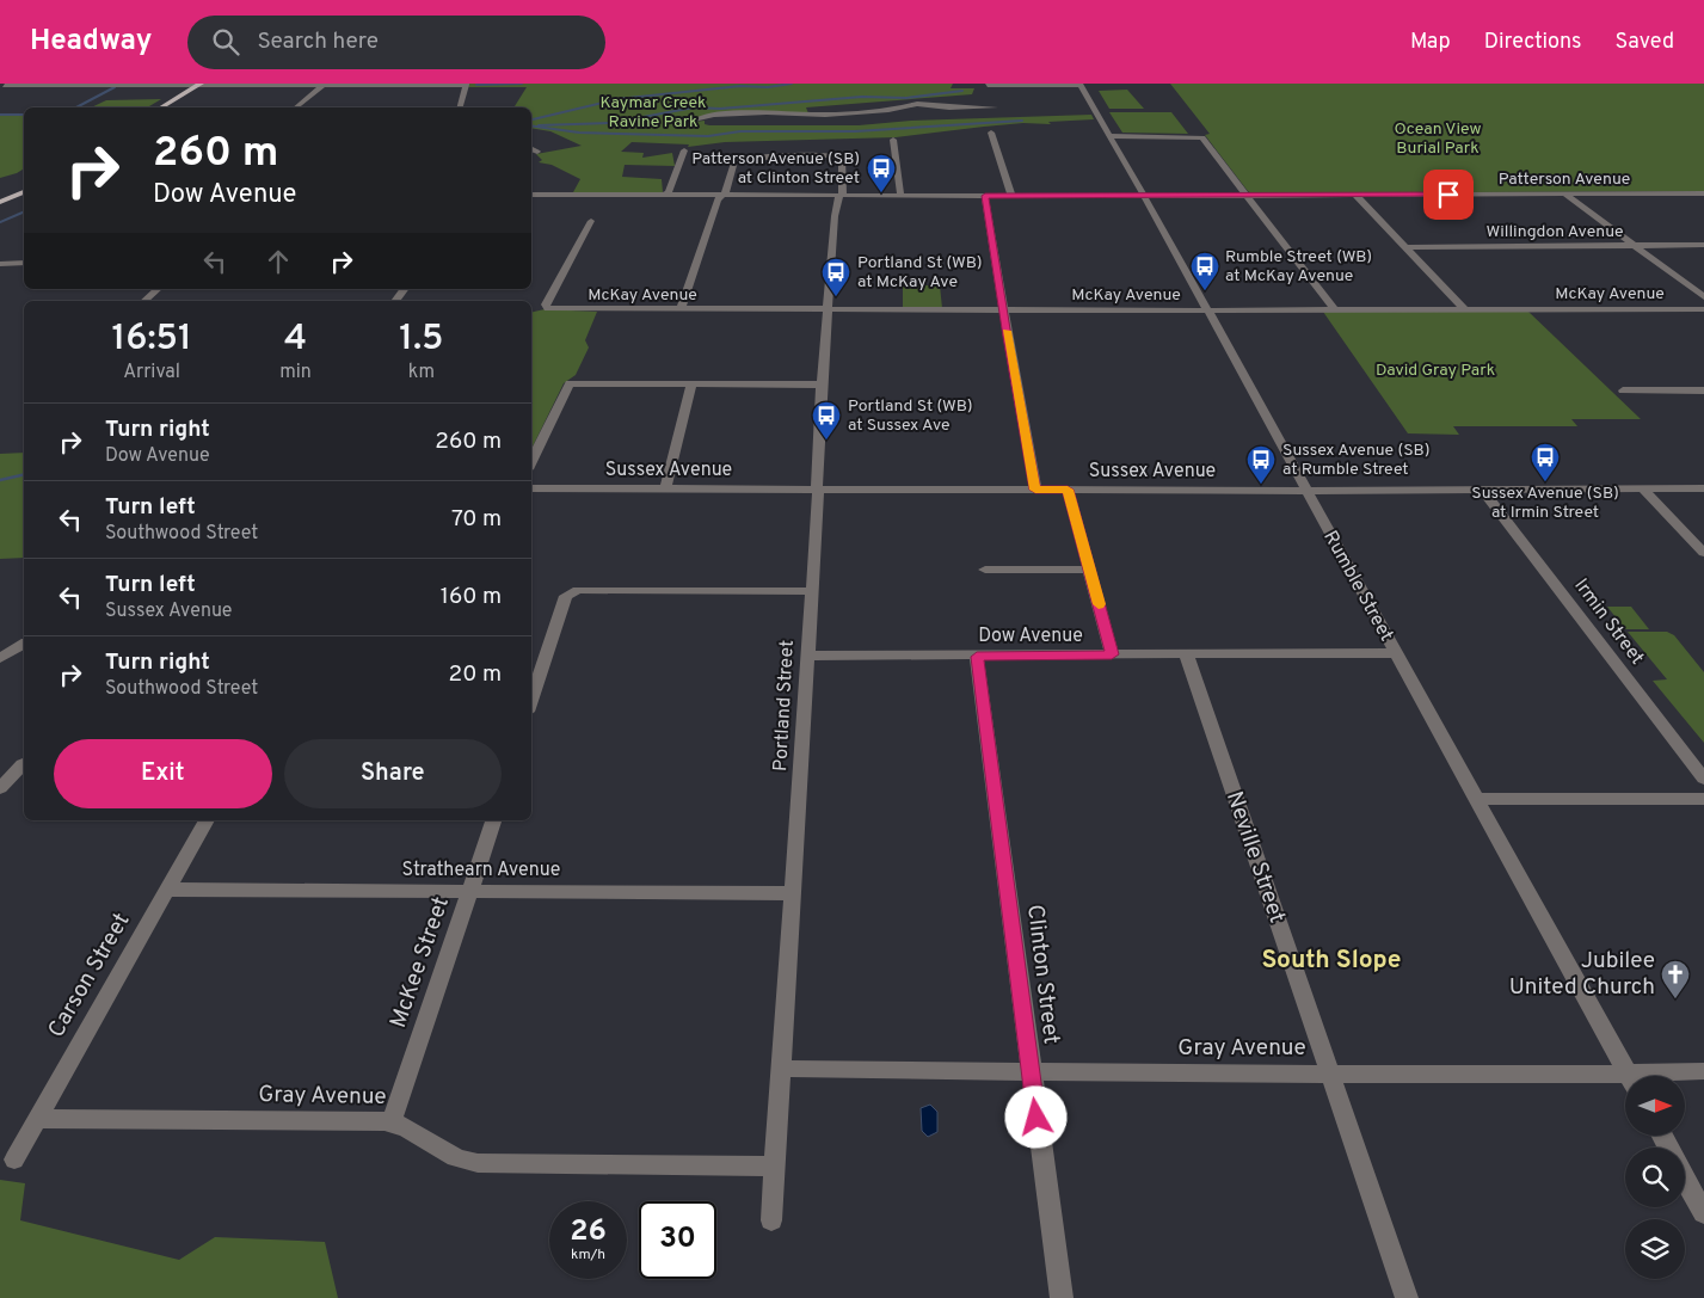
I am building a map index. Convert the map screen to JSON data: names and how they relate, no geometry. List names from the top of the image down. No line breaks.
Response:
{"streets":{"street":["Patterson Avenue","Willingdon Avenue","McKay Avenue","Sussex Avenue","Rumble Street","Irmin Street","Dow Avenue","Portland Street","Neville Street","Strathearn Avenue","McKee Street","Clinton Street","Carson Street","Gray Avenue"]},"crossings":[["Patterson Avenue","Rumble Street"],["Patterson Avenue","Portland Street"],["McKay Avenue","Rumble Street"],["McKay Avenue","Portland Street"],["Sussex Avenue","Rumble Street"],["Sussex Avenue","Irmin Street"],["Sussex Avenue","Portland Street"],["Rumble Street","Dow Avenue"],["Dow Avenue","Portland Street"],["Dow Avenue","Neville Street"],["Dow Avenue","Clinton Street"],["Portland Street","Strathearn Avenue"],["Portland Street","Gray Avenue"],["Neville Street","Gray Avenue"],["Strathearn Avenue","McKee Street"],["Strathearn Avenue","Carson Street"],["McKee Street","Gray Avenue"],["Clinton Street","Gray Avenue"],["Carson Street","Gray Avenue"]],"districts":["South Slope"],"parks":["Kaymar Creek Ravine Park","Ocean View Burial Park","David Gray Park"],"places":{"bus stop":["Patterson Avenue (SB) at Clinton Street","Rumble Street (WB) at McKay Avenue","Portland St (WB) at McKay Ave","Portland St (WB) at Sussex Ave","Sussex Avenue (SB) at Irmin Street","Sussex Avenue (SB) at Rumble Street"],"church":["Jubilee United Church"]},"north":"right","page":{"header":"Headway","search":"Search here","nav":["Map","Directions","Saved"],"turn":["260 m","Dow Avenue"],"eta":["16:51","Arrival","4","min","1.5","km"],"list":[{"name":"Turn right","note":"Dow Avenue","value":"260 m"},{"name":"Turn left","note":"Southwood Street","value":"70 m"},{"name":"Turn left","note":"Sussex Avenue","value":"160 m"},{"name":"Turn right","note":"Southwood Street","value":"20 m"}],"buttons":["Exit","Share"],"speed":"26 km/h","limit":"30"}}
